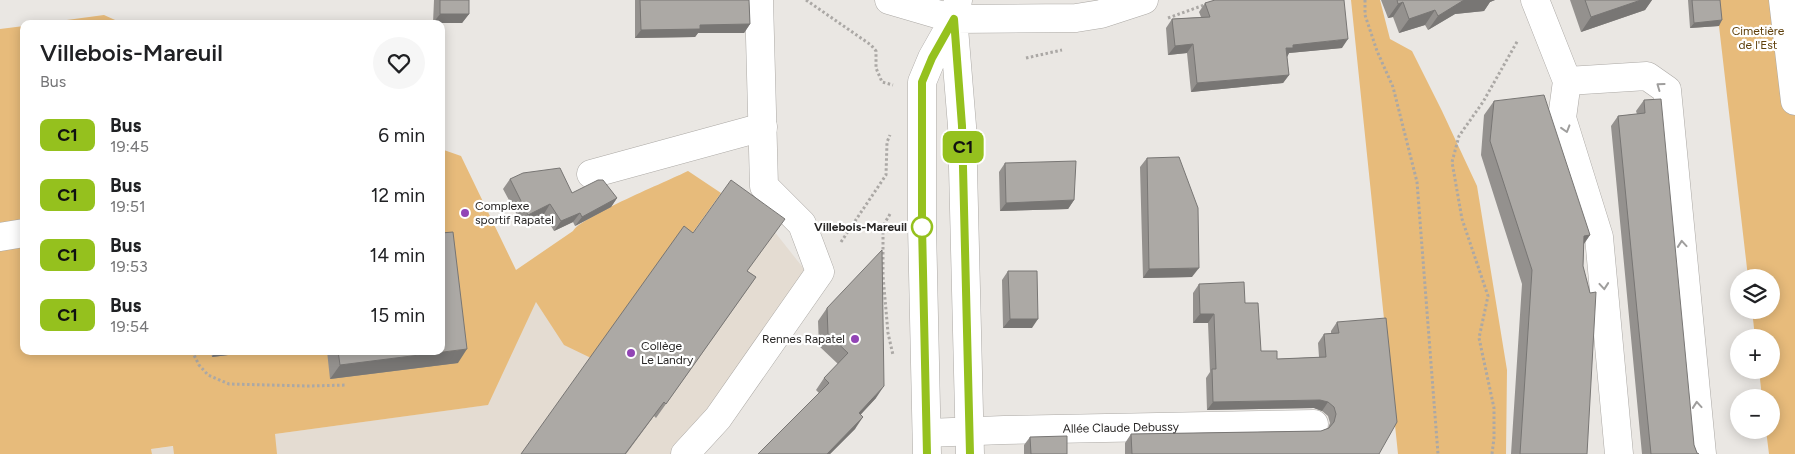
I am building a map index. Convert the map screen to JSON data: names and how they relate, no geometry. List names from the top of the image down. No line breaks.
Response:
{"streets":{"main road":["Allée Claude Debussy"]},"parks":["Cimetière de l'Est"],"places":["Complexe sportif Rapatel","Villebois-Mareuil","Rennes Rapatel","Collège Le Landry"],"lines":["bus line C1"],"page":{"on_map":"C1","heading":["Villebois-Mareuil","Bus"],"list":[{"mark":"C1","name":"Bus","note":"19:45","value":"6 min"},{"mark":"C1","name":"Bus","note":"19:51","value":"12 min"},{"mark":"C1","name":"Bus","note":"19:53","value":"14 min"},{"mark":"C1","name":"Bus","note":"19:54","value":"15 min"}],"map_buttons":["+","−"]}}
